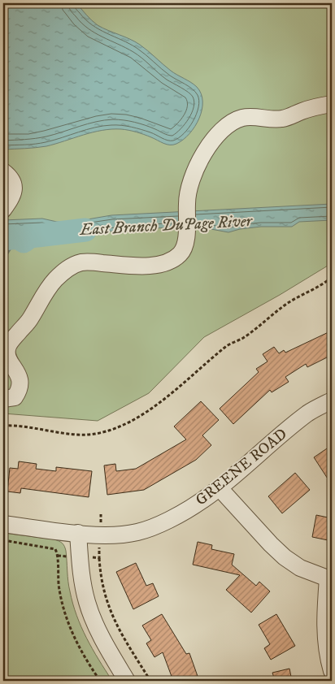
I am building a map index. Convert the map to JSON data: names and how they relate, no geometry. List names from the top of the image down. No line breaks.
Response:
{"streets":{"street":["GREENE ROAD"]},"water":["East Branch DuPage River"]}
